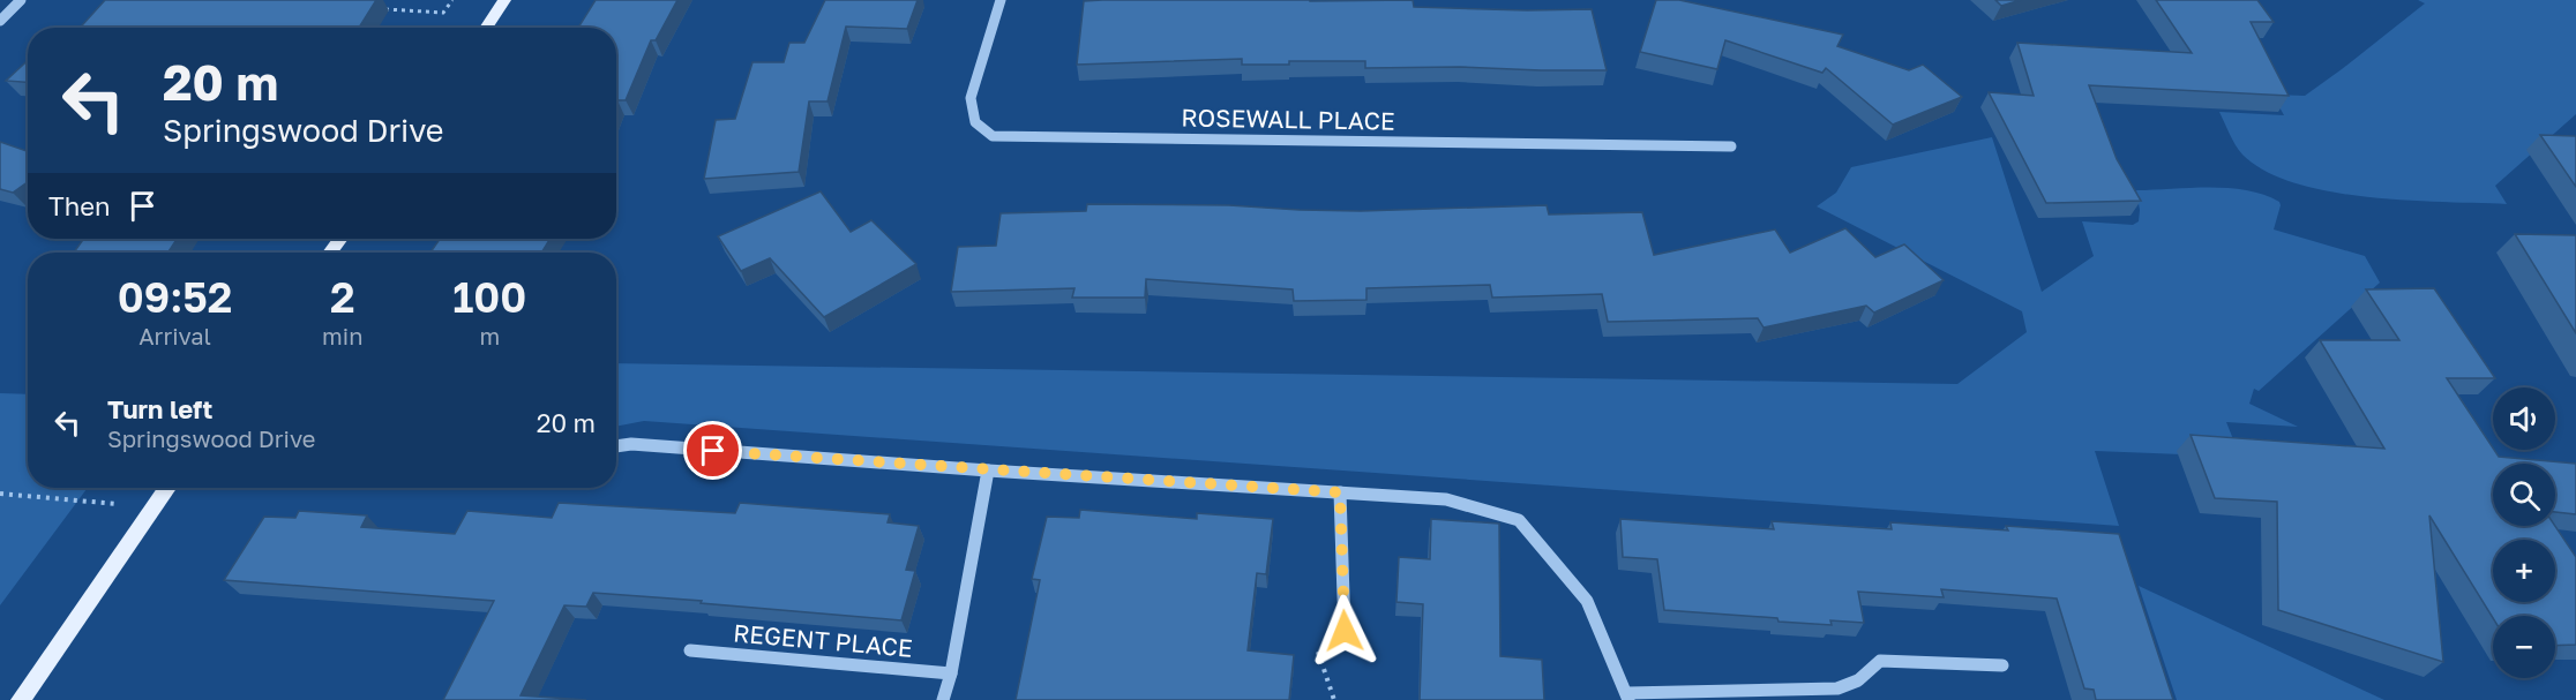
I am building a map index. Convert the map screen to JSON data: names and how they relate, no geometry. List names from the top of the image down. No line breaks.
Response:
{"streets":{"street":["ROSEWALL PLACE","REGENT PLACE"]},"page":{"turn":["20 m","Springswood Drive"],"then":"Then","eta":["09:52","Arrival","2","min","100","m"],"list":[{"name":"Turn left","note":"Springswood Drive","value":"20 m"}],"map_buttons":["+","−"]}}
